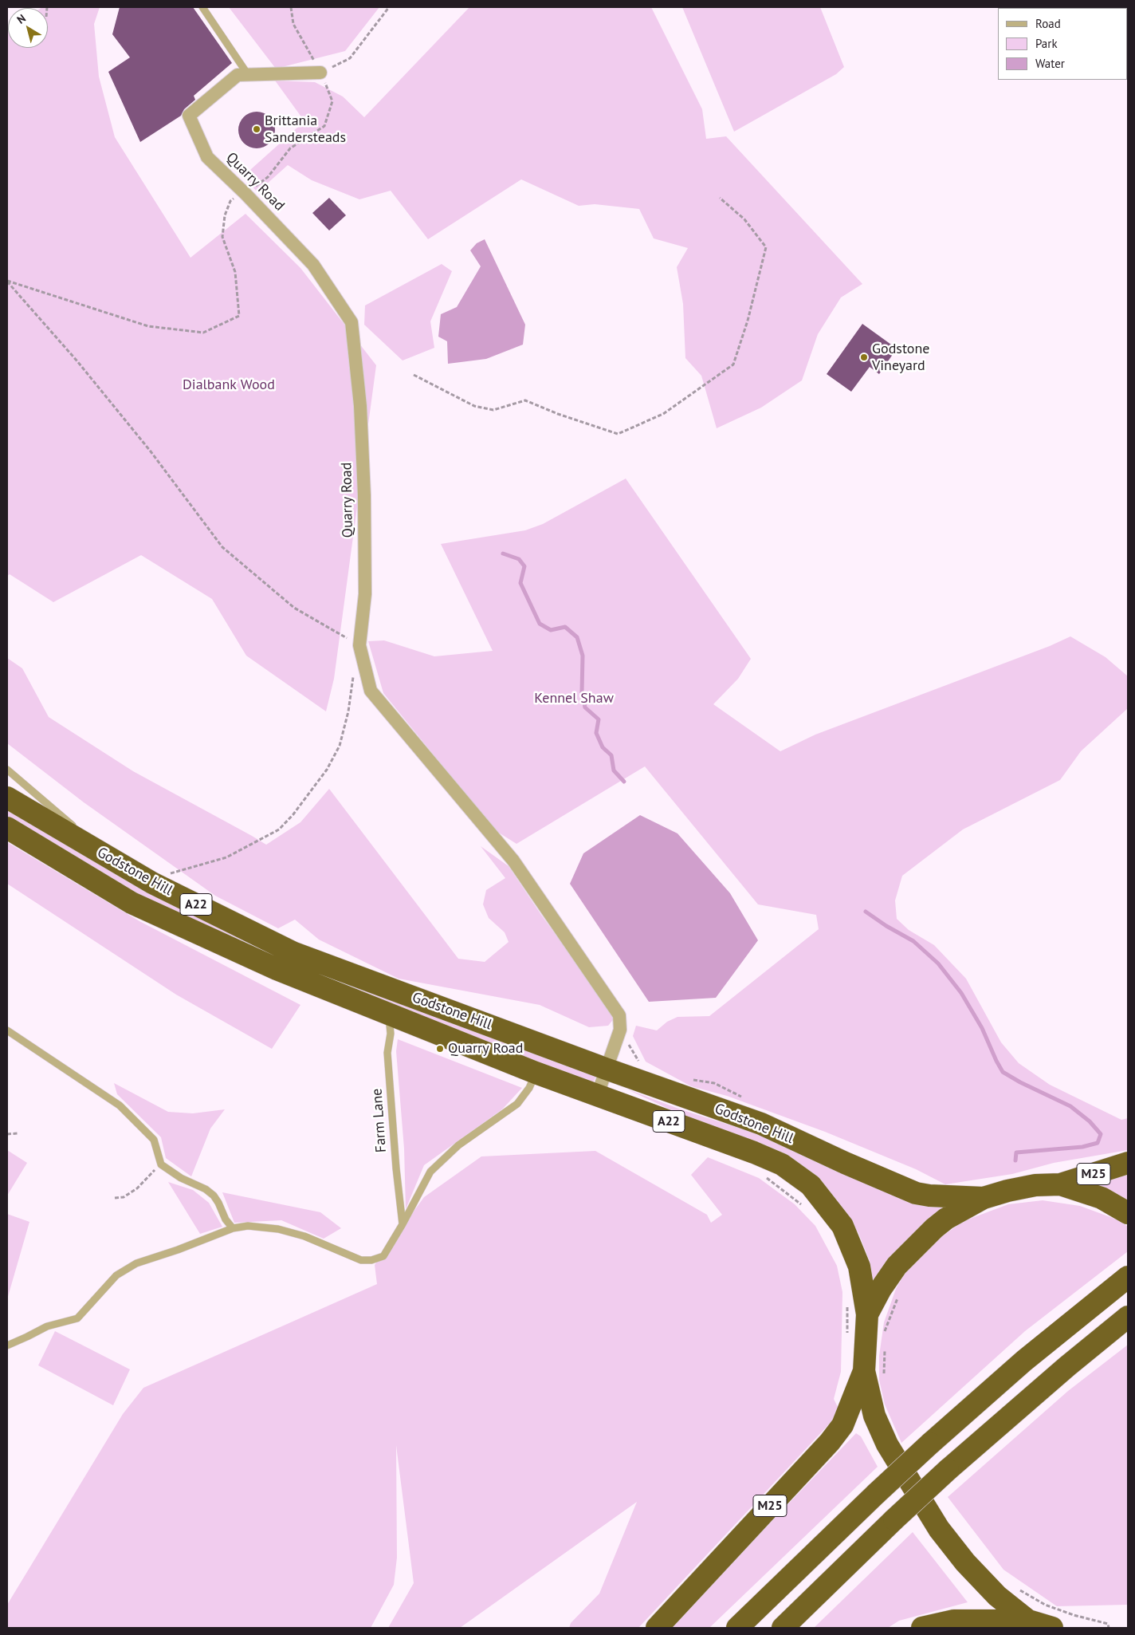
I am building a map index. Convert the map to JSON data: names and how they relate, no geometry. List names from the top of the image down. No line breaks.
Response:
{"streets":{"highway":["Godstone Hill","A22","M25"],"street":["Quarry Road"],"lane":["Farm Lane"]},"crossings":[["Quarry Road","Godstone Hill"],["Godstone Hill","Farm Lane"]],"parks":["Dialbank Wood","Kennel Shaw"],"places":["Brittania Sandersteads","Godstone Vineyard","Quarry Road"],"legend":["Road","Park","Water"],"north":"top left"}
